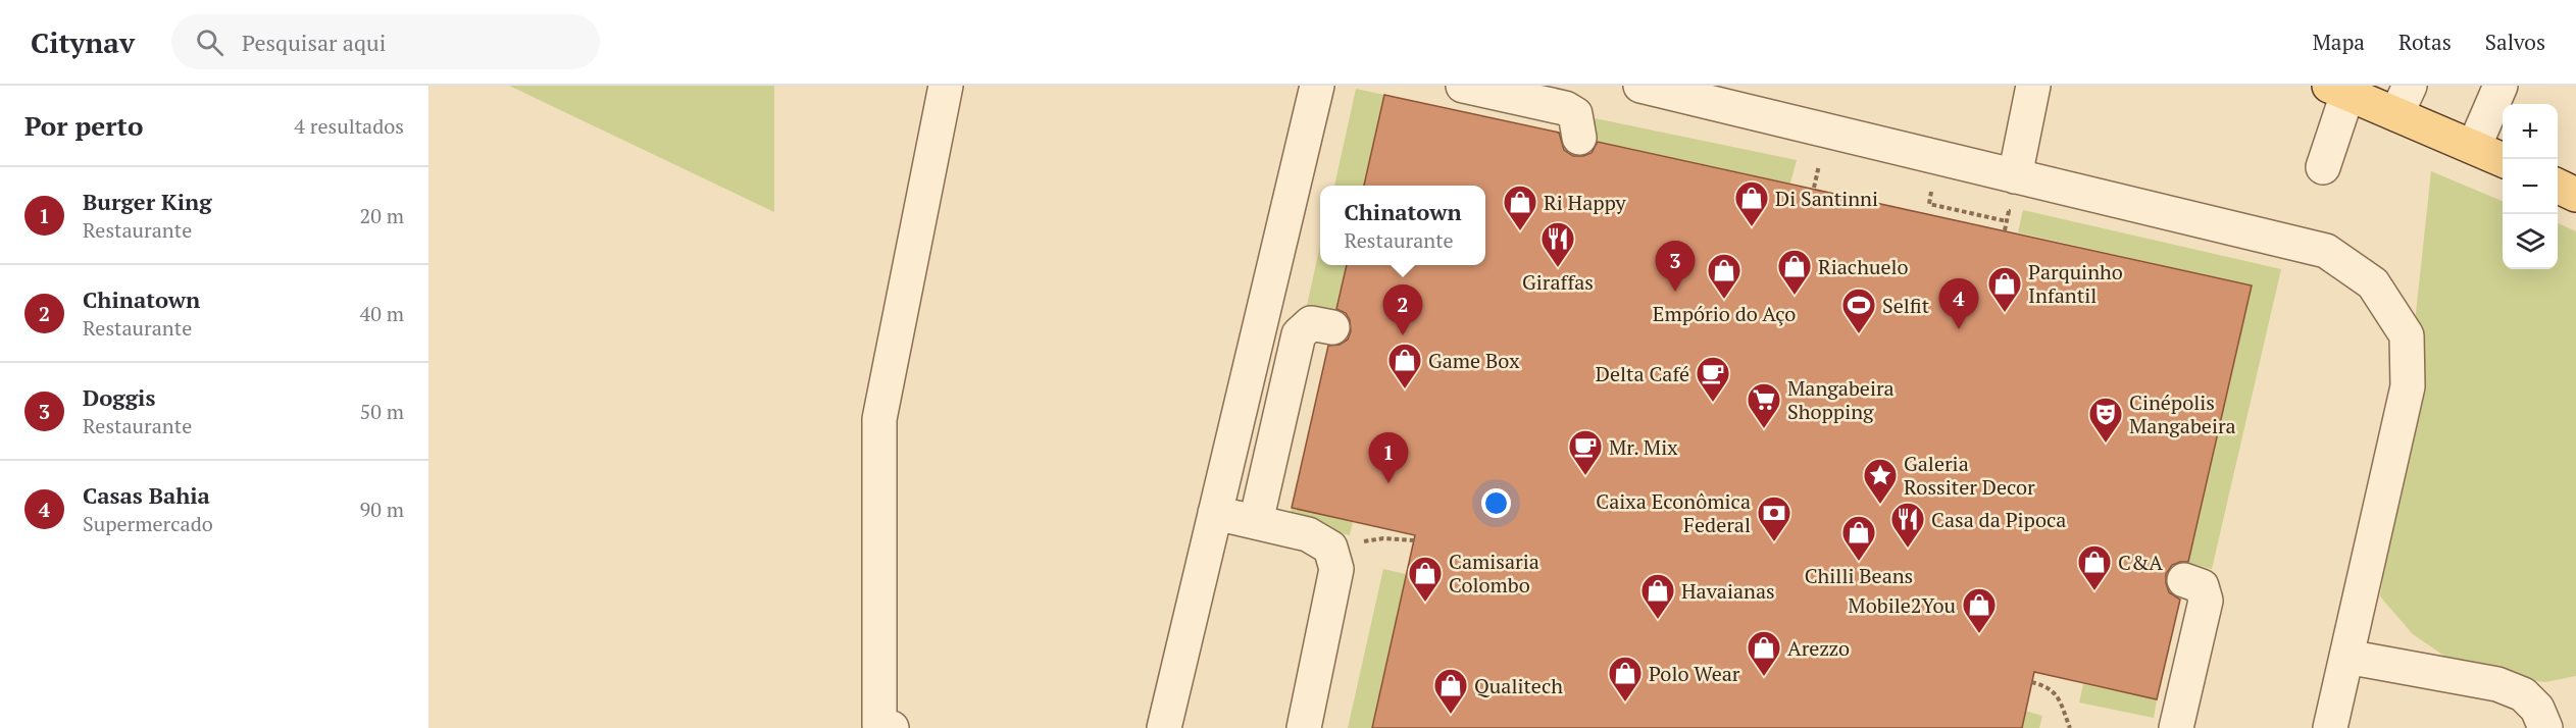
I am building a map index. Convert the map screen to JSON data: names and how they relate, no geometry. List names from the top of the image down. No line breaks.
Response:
{"places":{"shop":["Di Santinni","Ri Happy","Riachuelo","Empório do Aço","Parquinho Infantil","Game Box","Chilli Beans","C&A","Camisaria Colombo","Havaianas","Mobile2You","Arezzo","Polo Wear","Qualitech"],"restaurant":["Giraffas","Casa da Pipoca"],"sports":["Selfit"],"cafe":["Delta Café","Mr. Mix"],"supermarket":["Mangabeira Shopping"],"theatre":["Cinépolis Mangabeira"],"place":["Galeria Rossiter Decor"],"bank":["Caixa Econômica Federal"]},"page":{"header":"Citynav","search":"Pesquisar aqui","nav":["Mapa","Rotas","Salvos"],"heading":["Por perto","4 resultados"],"map_buttons":["+","−"],"list":[{"mark":"1","name":"Burger King","note":"Restaurante","value":"20 m"},{"mark":"2","name":"Chinatown","note":"Restaurante","value":"40 m"},{"mark":"3","name":"Doggis","note":"Restaurante","value":"50 m"},{"mark":"4","name":"Casas Bahia","note":"Supermercado","value":"90 m"}],"popup":["Chinatown","Restaurante"],"pins":["3","4","2","1"]}}
